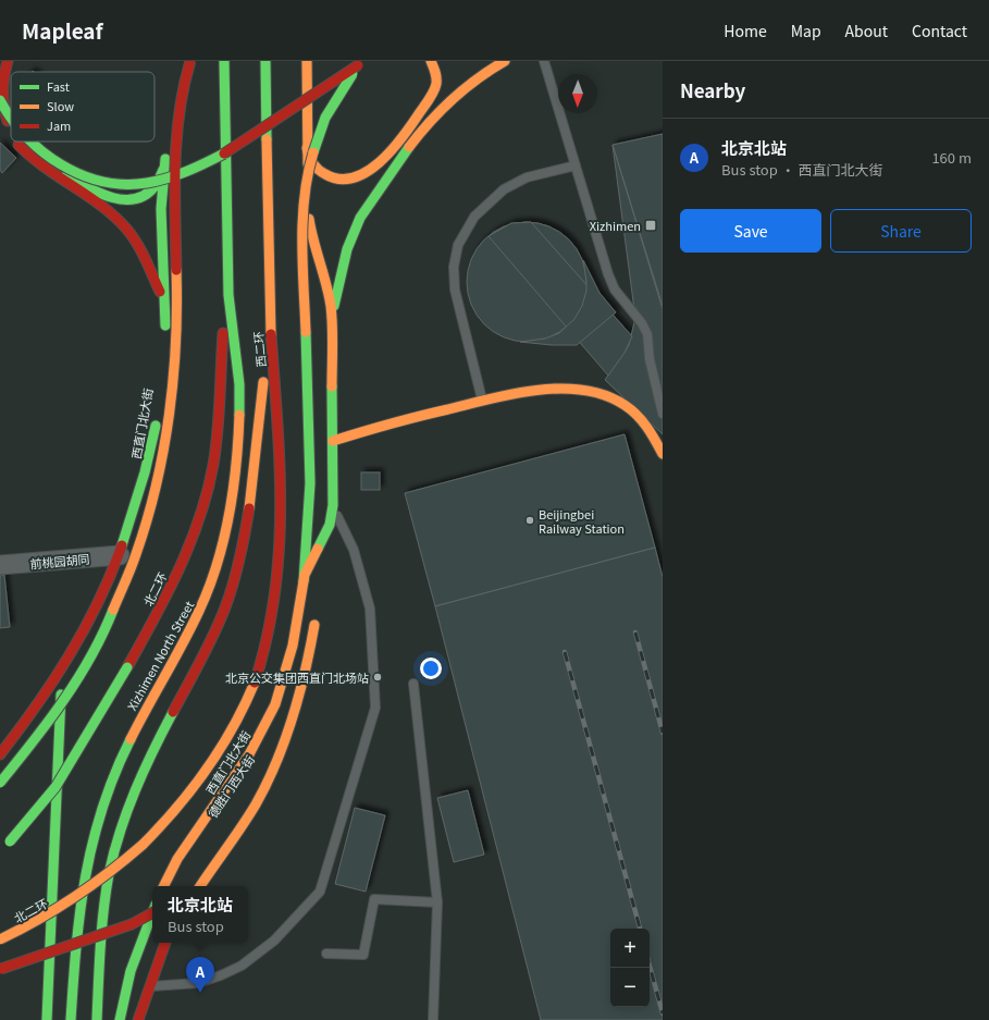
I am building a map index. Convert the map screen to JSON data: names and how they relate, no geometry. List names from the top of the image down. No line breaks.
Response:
{"streets":{"main road":["西二环","西直门北大街","北二环","Xizhimen North Street","德胜门西大街"],"street":["前桃园胡同"]},"crossings":[["西二环","北二环"],["西直门北大街","前桃园胡同"],["北二环","Xizhimen North Street"]],"places":{"transit":["Xizhimen"],"other":["Beijingbei Railway Station","北京公交集团西直门北场站"]},"legend":["Fast","Slow","Jam"],"north":"bottom","page":{"header":"Mapleaf","nav":["Home","Map","About","Contact"],"heading":"Nearby","list":[{"mark":"A","name":"北京北站","note":"Bus stop · 西直门北大街","value":"160 m"}],"buttons":["Save","Share"],"popup":["北京北站","Bus stop"],"map_buttons":["+","−"],"pins":"A"}}
